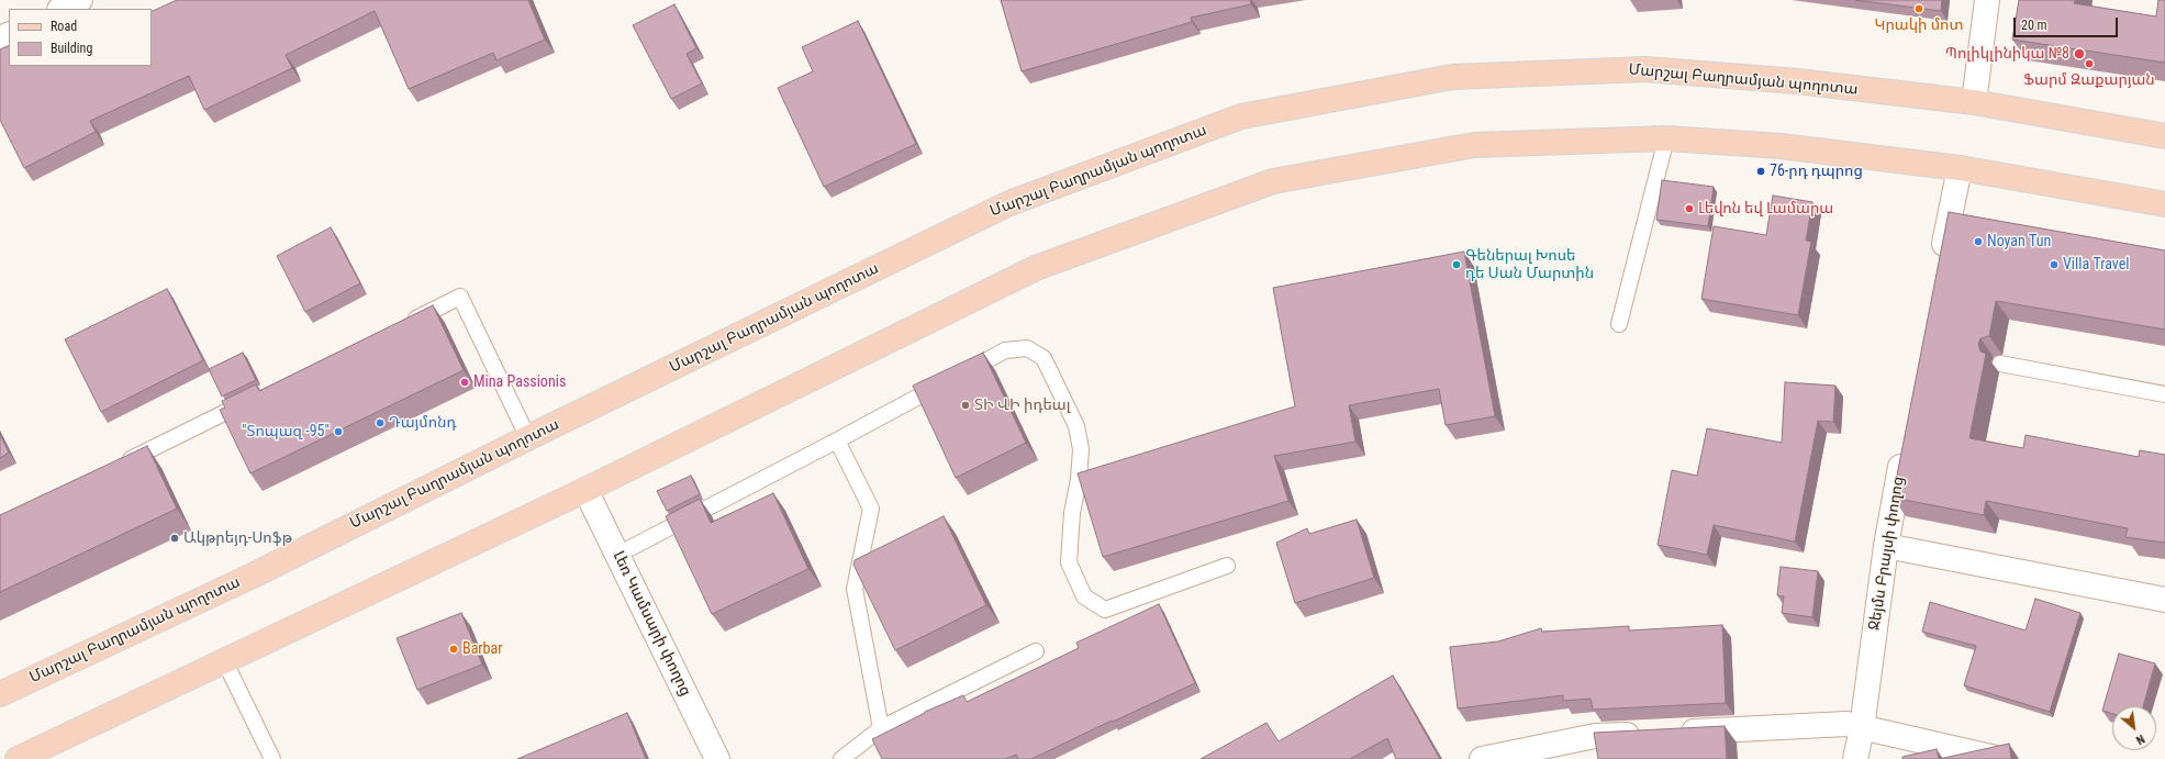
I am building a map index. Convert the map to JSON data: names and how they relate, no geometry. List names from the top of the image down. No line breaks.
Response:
{"streets":{"main road":["Մարշալ Բաղրամյան պողոտա"],"street":["Ջեյմս Բրայսի փողոց","Լեռ Կամսարի փողոց"]},"places":["Կրակի մոտ","Պոլիկլինիկա №8","Ֆարմ Զաքարյան","76-րդ դպրոց","Լեվոն եվ Լամարա","Noyan Tun","Գեներալ Խոսե դե Սան Մարտին","Villa Travel","Mina Passionis","ՏԻ ՎԻ իդեալ","Դայմոնդ","\"Տոպազ -95\"","Ակթրեյդ-Սոֆթ","Barbar"],"legend":["Road","Building"],"scale_bar":"20 m","north":"bottom right"}
